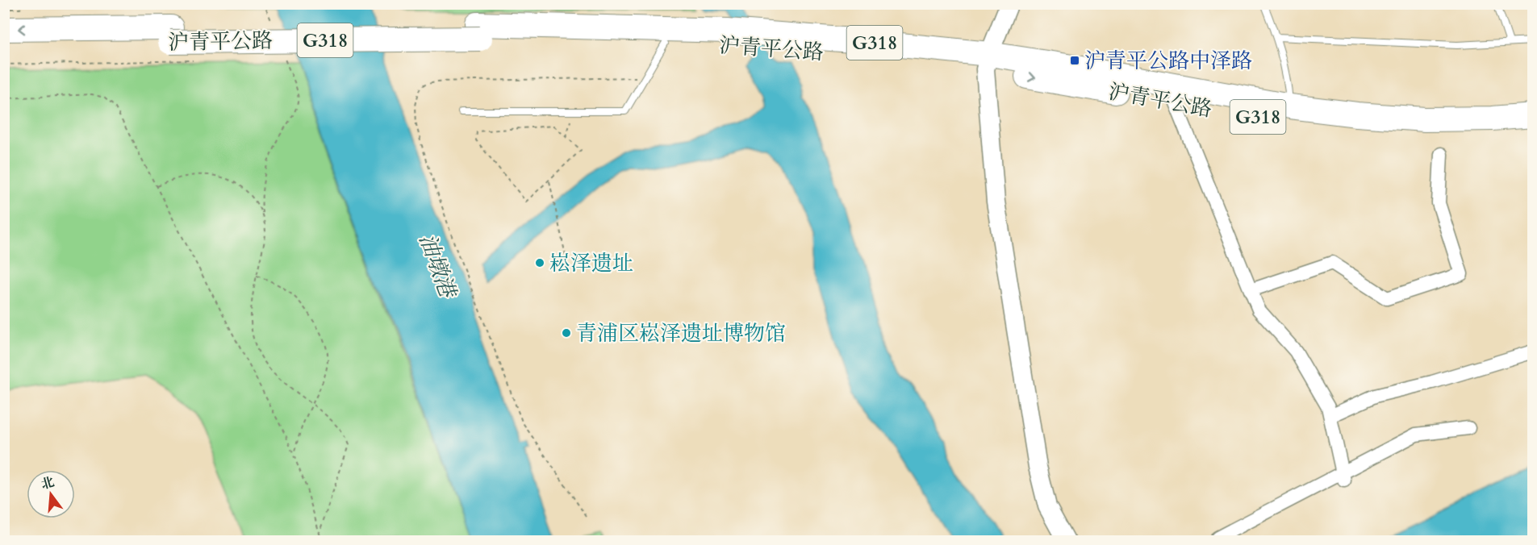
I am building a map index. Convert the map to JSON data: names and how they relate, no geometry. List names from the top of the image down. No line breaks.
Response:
{"streets":{"highway":["G318","沪青平公路"]},"water":["油墩港"],"places":{"transit":["沪青平公路中泽路"],"other":["崧泽遗址","青浦区崧泽遗址博物馆"]},"north":"top"}
